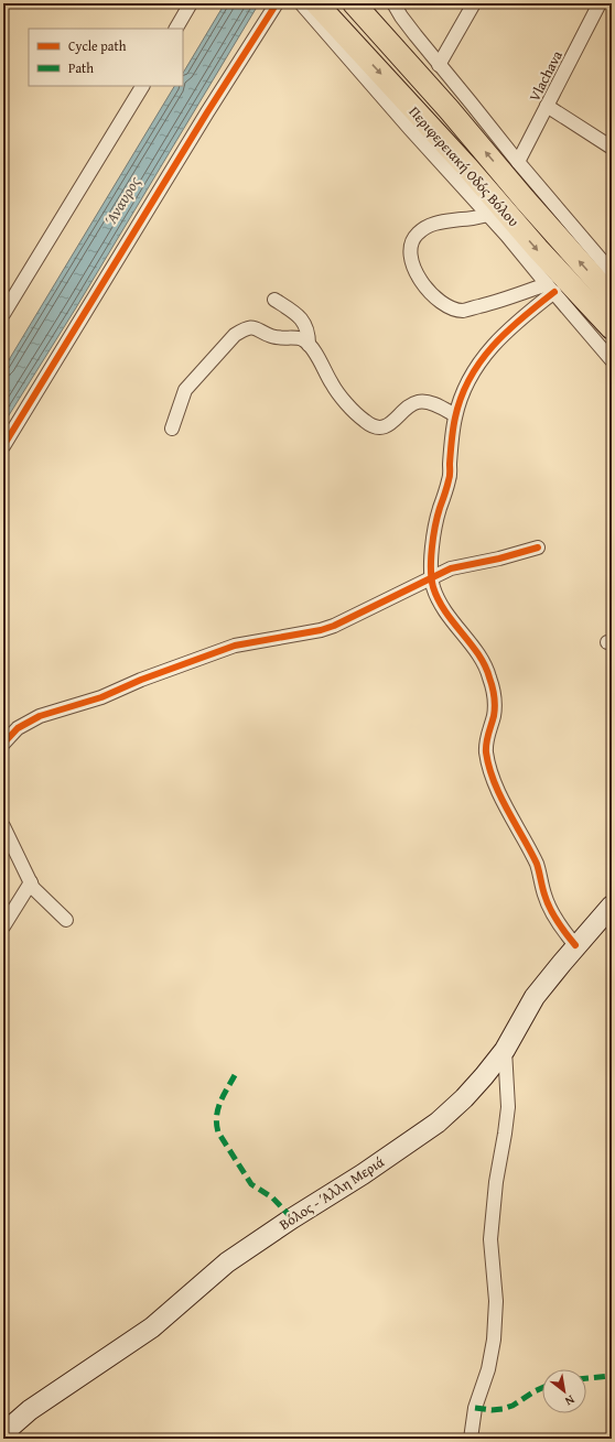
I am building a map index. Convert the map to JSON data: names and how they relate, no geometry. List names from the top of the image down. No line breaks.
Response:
{"streets":{"main road":["Περιφερειακή Οδός Βόλου","Βόλος - Άλλη Μεριά"],"street":["Vlachava"]},"water":["Άναυρος"],"legend":["Cycle path","Path"],"north":"bottom right"}
